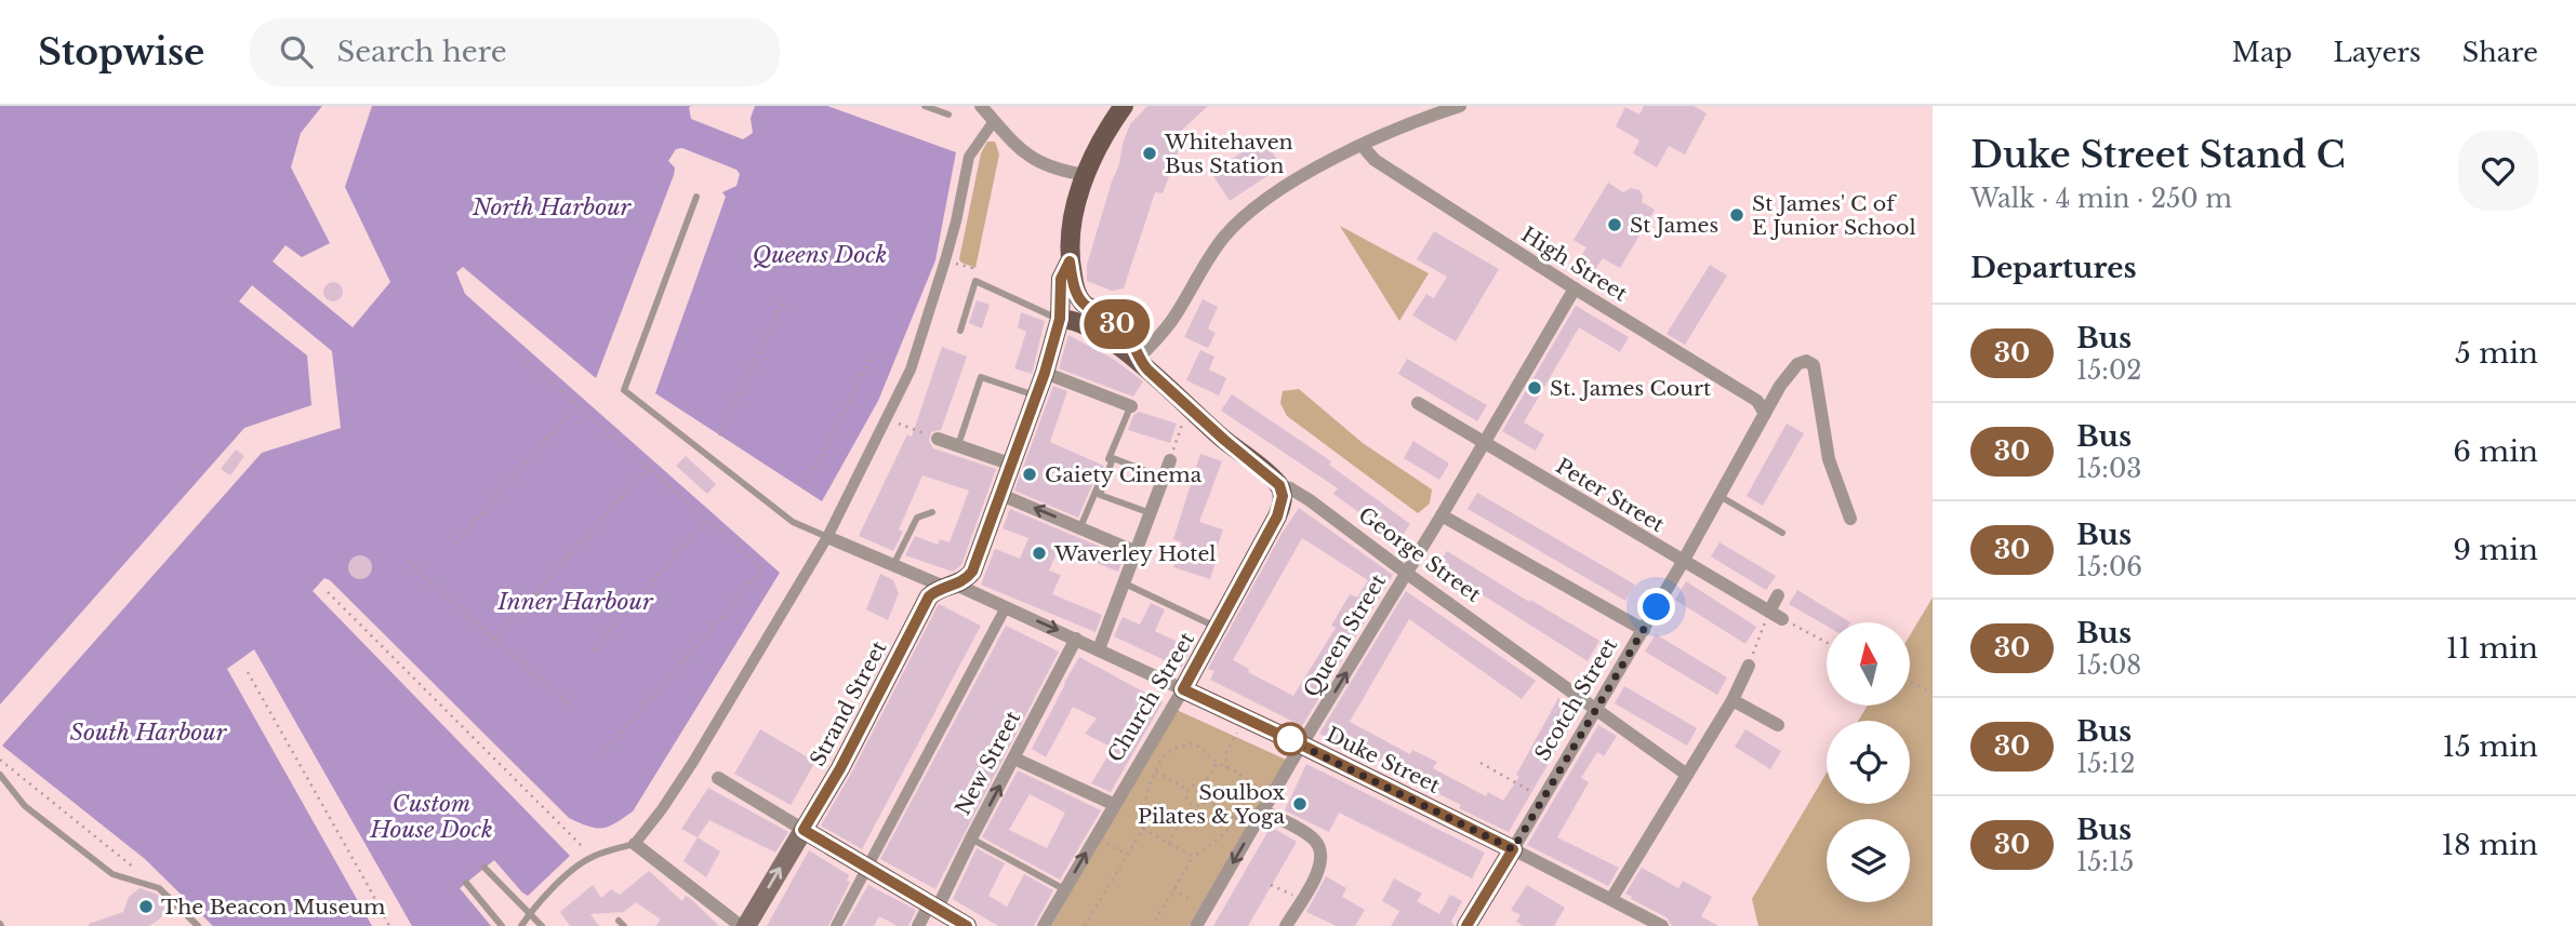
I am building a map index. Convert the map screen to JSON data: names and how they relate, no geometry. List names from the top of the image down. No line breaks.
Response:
{"streets":{"main road":["George Street","Church Street","Scotch Street","Strand Street","Duke Street"],"street":["High Street","Peter Street","Queen Street","New Street"]},"crossings":[["High Street","Queen Street"],["High Street","Scotch Street"],["Peter Street","Queen Street"],["Peter Street","Scotch Street"],["George Street","Queen Street"],["George Street","Church Street"],["George Street","Scotch Street"],["George Street","Strand Street"],["Queen Street","Duke Street"],["Church Street","Duke Street"],["Scotch Street","Duke Street"],["Strand Street","Duke Street"],["Duke Street","New Street"]],"water":["North Harbour","Queens Dock","Inner Harbour","South Harbour","Custom House Dock"],"places":["Whitehaven Bus Station","St James' C of E Junior School","St James","St. James Court","Gaiety Cinema","Waverley Hotel","Soulbox Pilates & Yoga","The Beacon Museum"],"lines":["bus line 30"],"north":"top","page":{"header":"Stopwise","search":"Search here","nav":["Map","Layers","Share"],"on_map":"30","heading":[["Duke Street Stand C","Walk · 4 min · 250 m"],"Departures"],"list":[{"mark":"30","name":"Bus","note":"15:02","value":"5 min"},{"mark":"30","name":"Bus","note":"15:03","value":"6 min"},{"mark":"30","name":"Bus","note":"15:06","value":"9 min"},{"mark":"30","name":"Bus","note":"15:08","value":"11 min"},{"mark":"30","name":"Bus","note":"15:12","value":"15 min"},{"mark":"30","name":"Bus","note":"15:15","value":"18 min"}]}}
